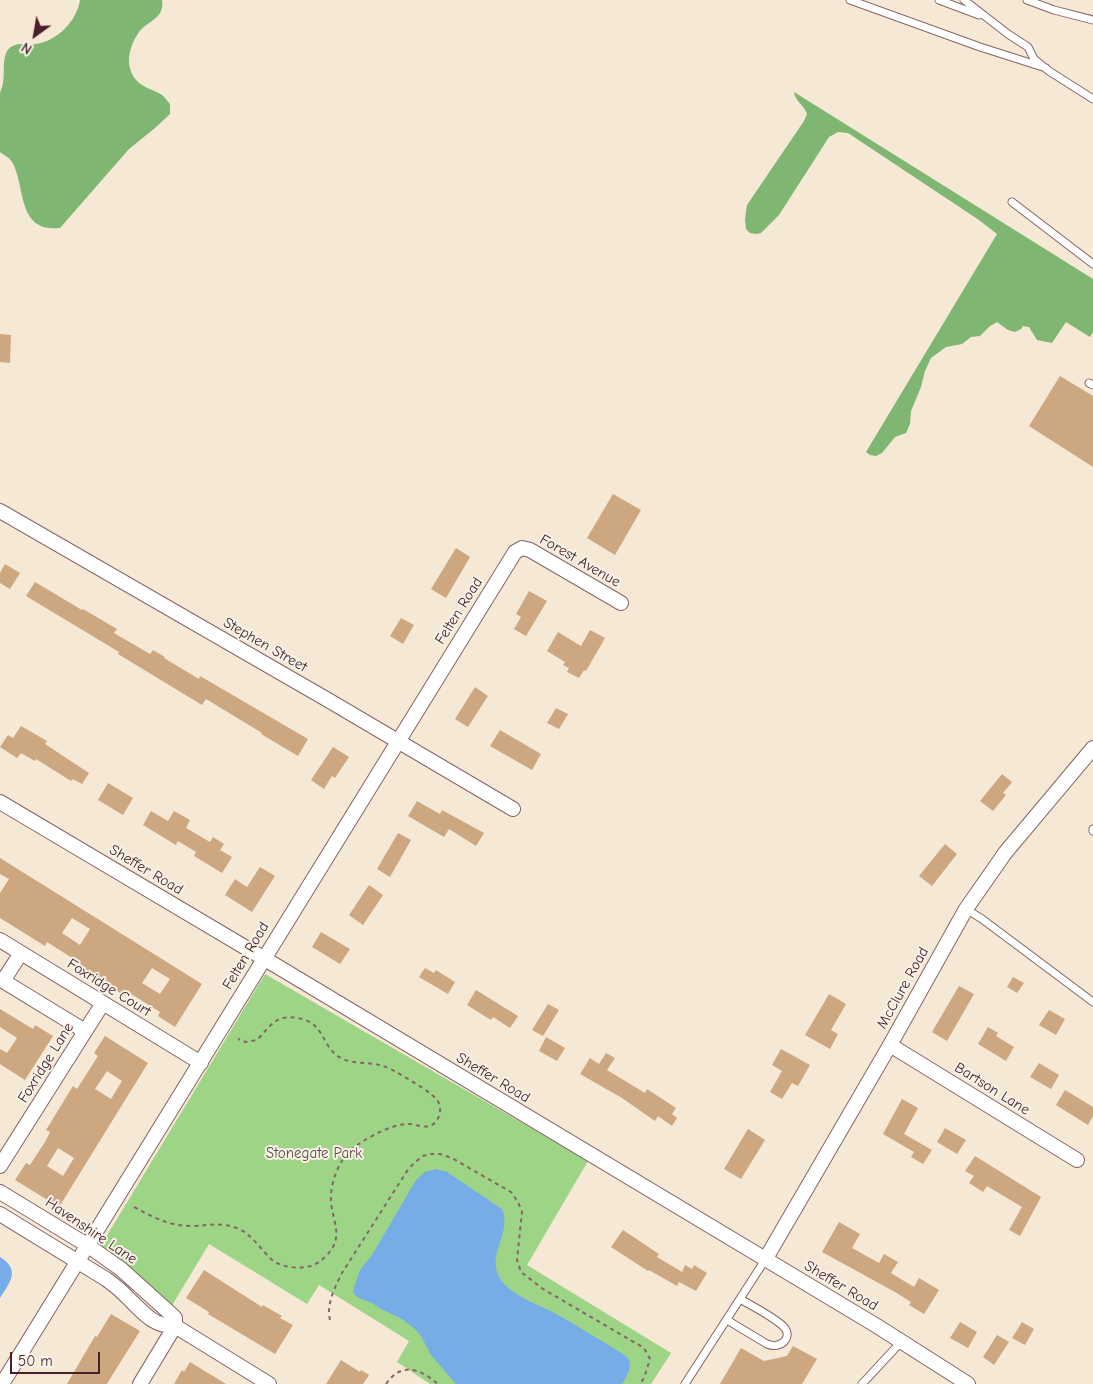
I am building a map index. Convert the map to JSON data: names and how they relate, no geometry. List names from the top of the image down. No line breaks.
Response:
{"streets":{"street":["Forest Avenue","Felten Road","Stephen Street","Sheffer Road","Foxridge Court","McClure Road","Foxridge Lane","Bartson Lane","Havenshire Lane"]},"crossings":[["Forest Avenue","Felten Road"],["Felten Road","Stephen Street"],["Felten Road","Sheffer Road"],["Felten Road","Foxridge Court"],["Felten Road","Havenshire Lane"],["Sheffer Road","McClure Road"],["Foxridge Court","Foxridge Lane"],["McClure Road","Bartson Lane"]],"parks":["Stonegate Park"],"scale_bar":"50 m","north":"bottom left"}
